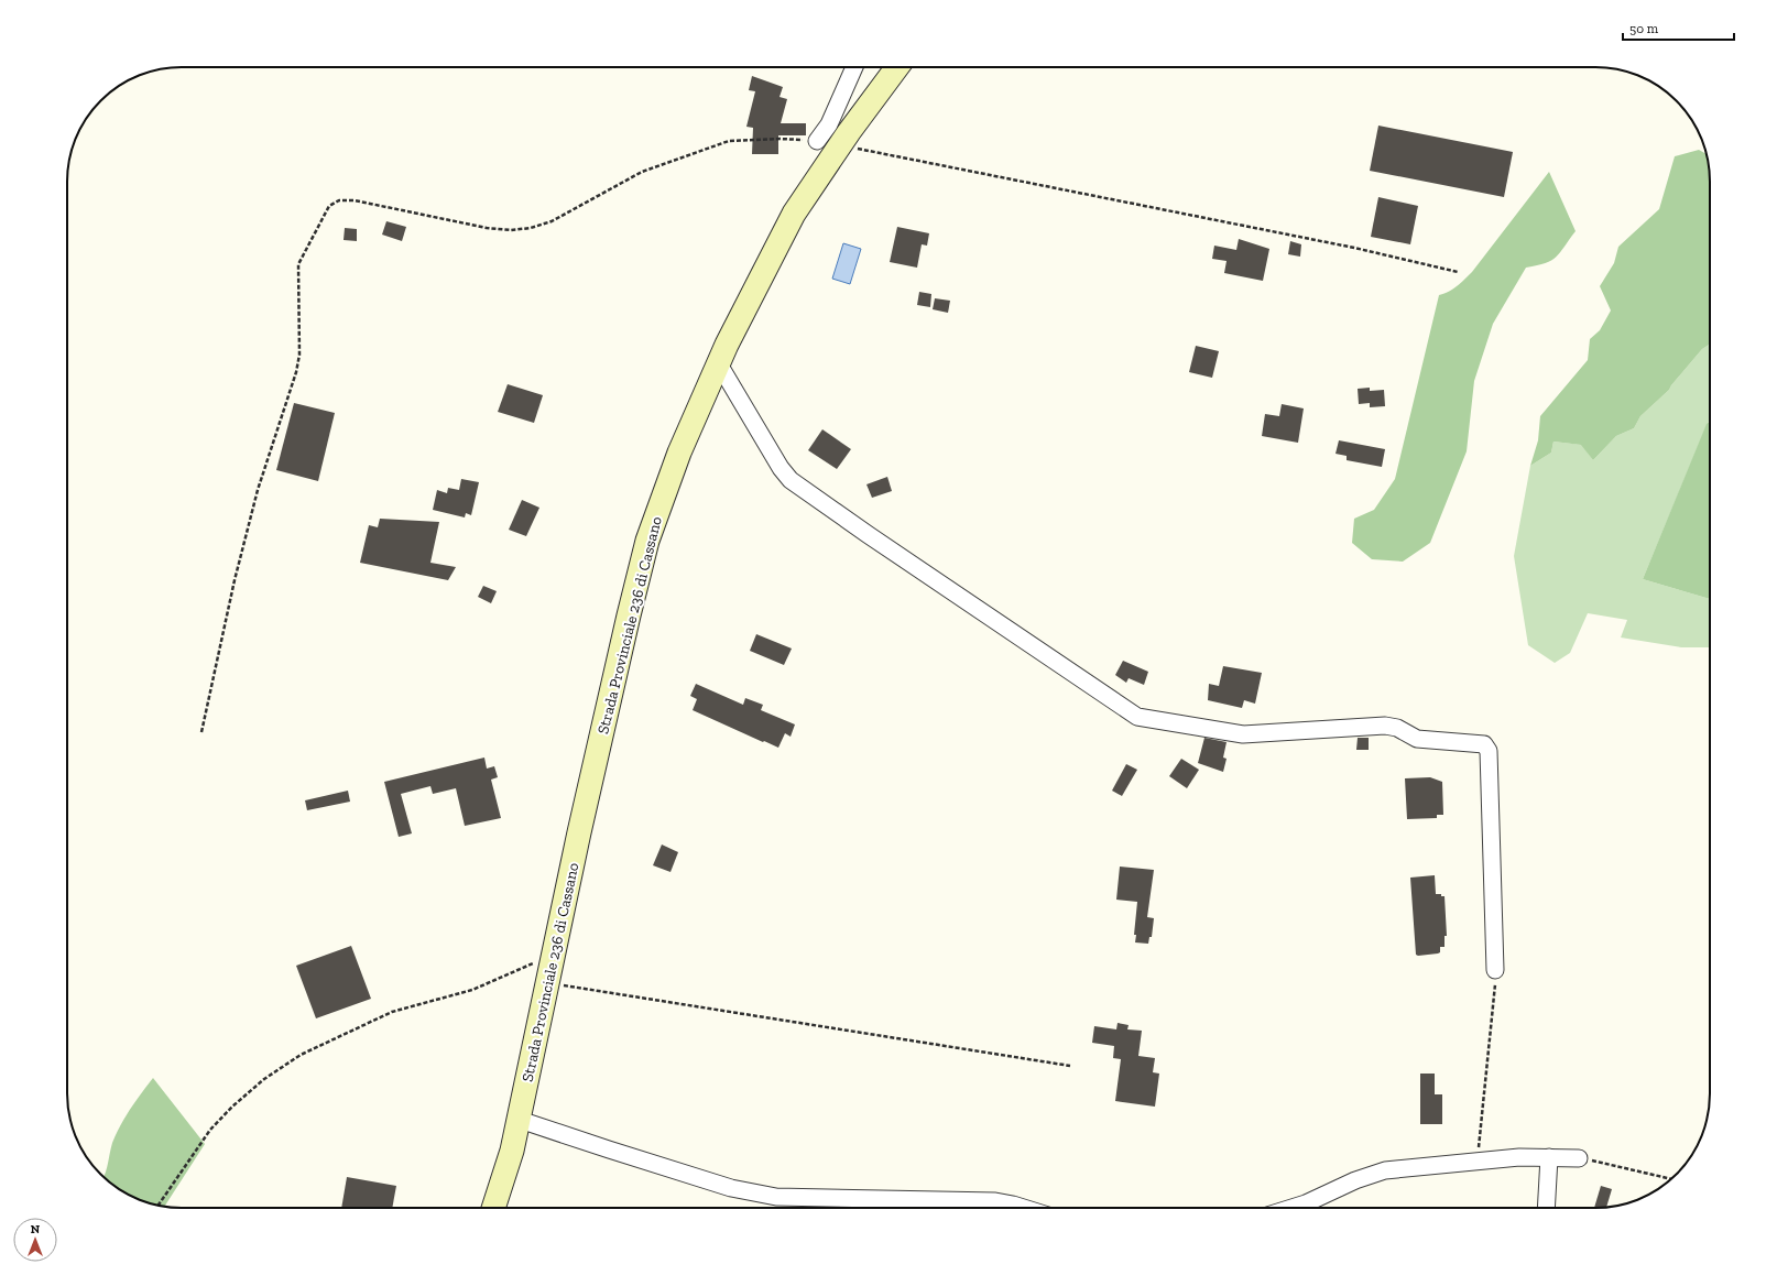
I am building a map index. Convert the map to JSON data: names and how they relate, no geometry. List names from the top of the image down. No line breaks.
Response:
{"streets":{"main road":["Strada Provinciale 236 di Cassano"]},"scale_bar":"50 m","north":"top"}
